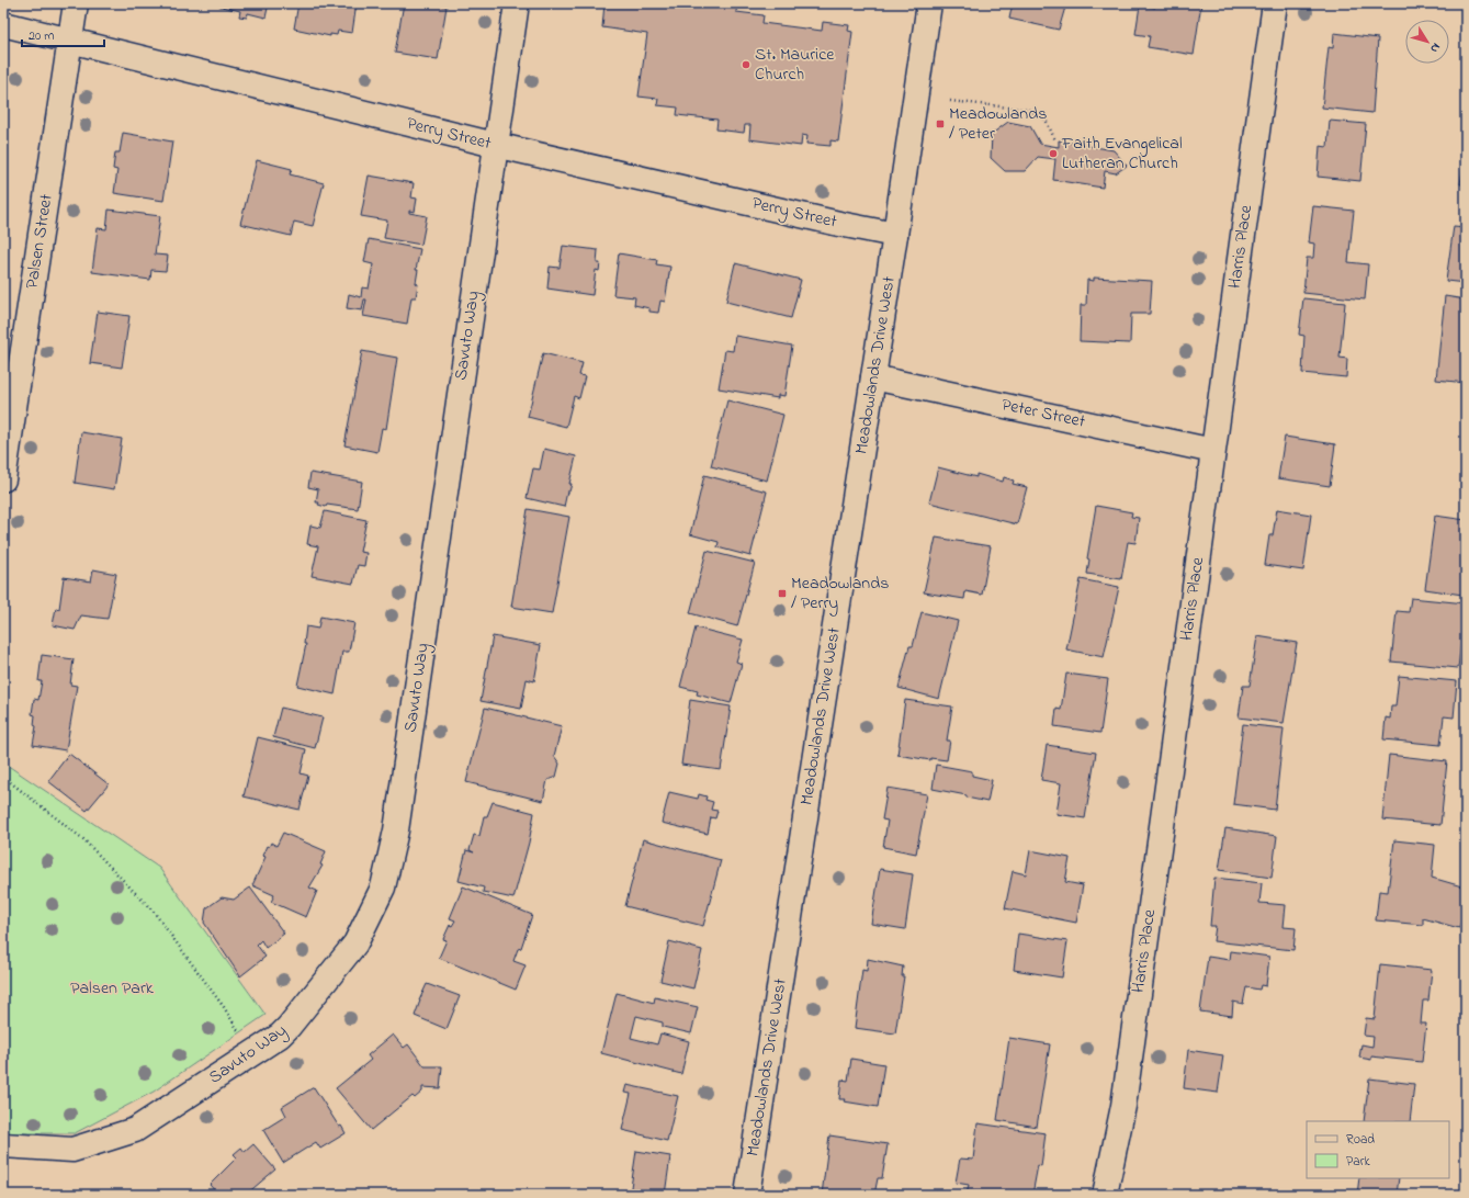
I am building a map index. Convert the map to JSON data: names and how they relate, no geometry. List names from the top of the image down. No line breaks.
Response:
{"streets":{"street":["Perry Street","Palsen Street","Harris Place","Savuto Way","Meadowlands Drive West","Peter Street"]},"crossings":[["Perry Street","Palsen Street"],["Perry Street","Savuto Way"],["Perry Street","Meadowlands Drive West"],["Harris Place","Peter Street"],["Meadowlands Drive West","Peter Street"]],"parks":["Palsen Park"],"places":{"other":["St. Maurice Church","Faith Evangelical Lutheran Church"],"transit":["Meadowlands / Peter","Meadowlands / Perry"]},"legend":["Road","Park"],"scale_bar":"20 m","north":"bottom right"}
